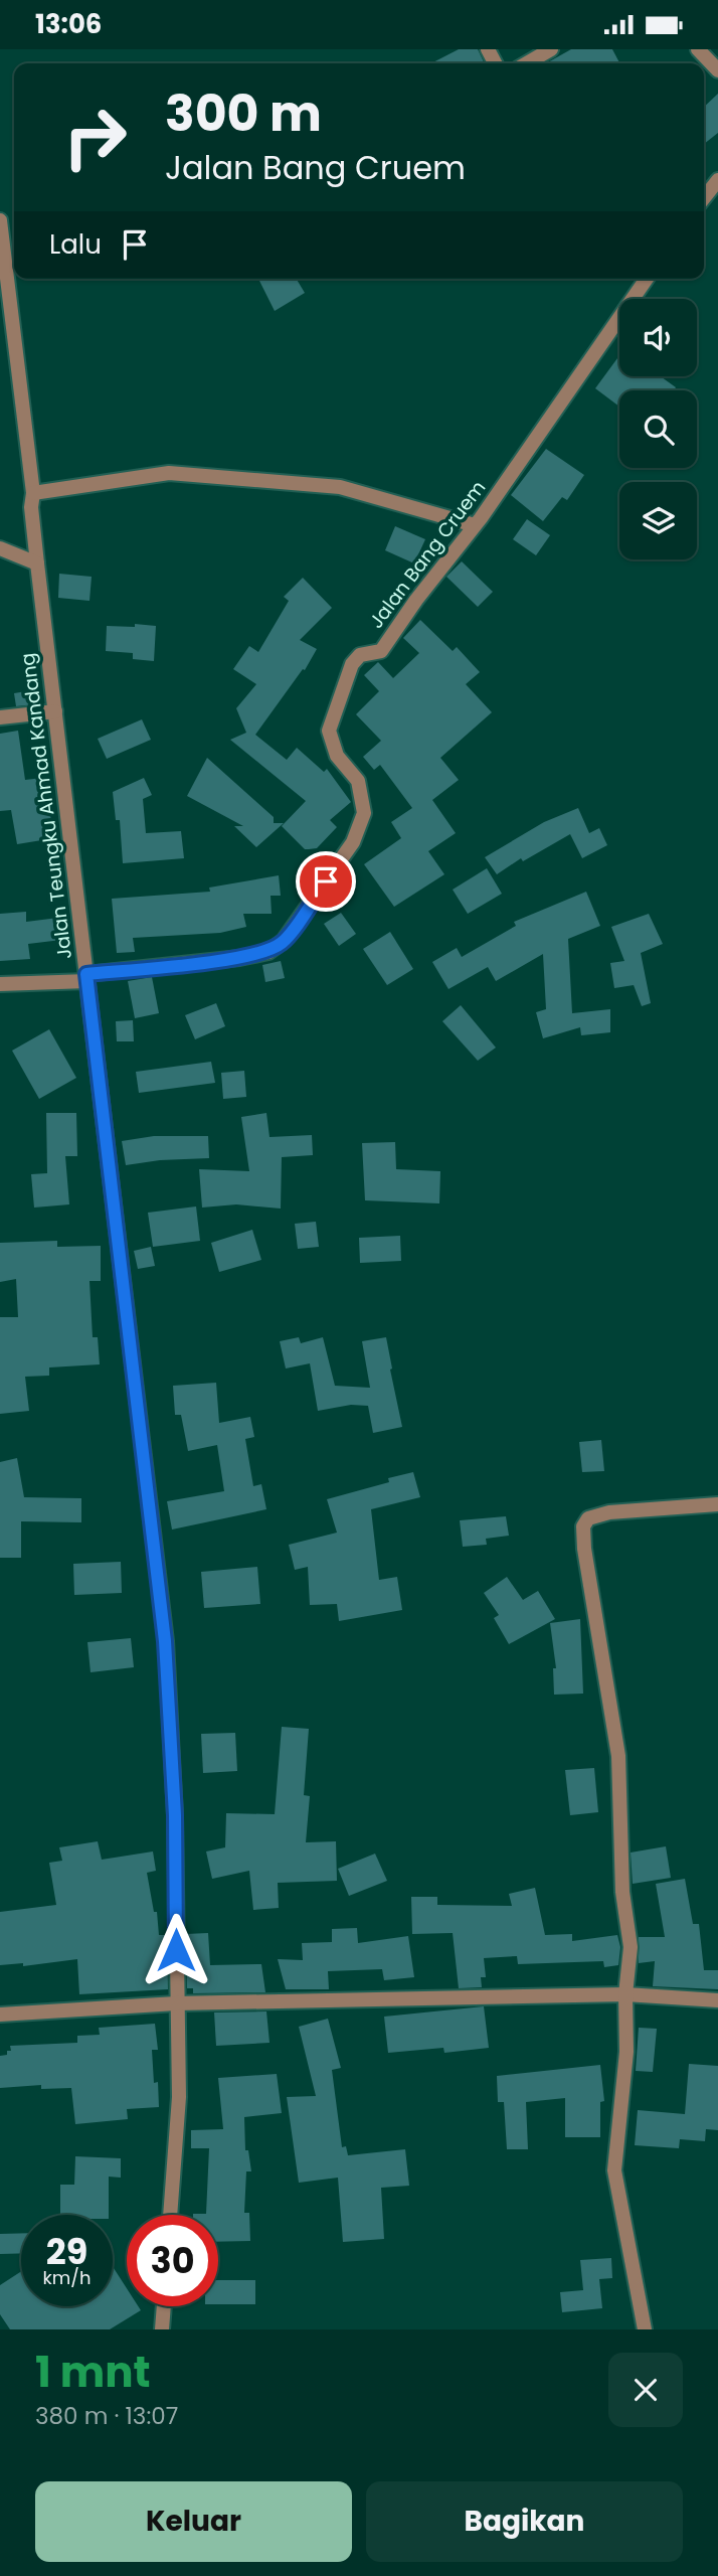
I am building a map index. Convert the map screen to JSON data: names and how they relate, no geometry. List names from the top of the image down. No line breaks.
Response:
{"streets":{"street":["Jalan Bang Cruem","Jalan Teungku Ahmad Kandang"]},"crossings":[["Jalan Bang Cruem","Jalan Teungku Ahmad Kandang"]],"page":{"status":"13:06","turn":["300 m","Jalan Bang Cruem"],"then":"Lalu","speed":"29 km/h","limit":"30","heading":["1 mnt","380 m · 13:07"],"buttons":["Keluar","Bagikan"]}}
